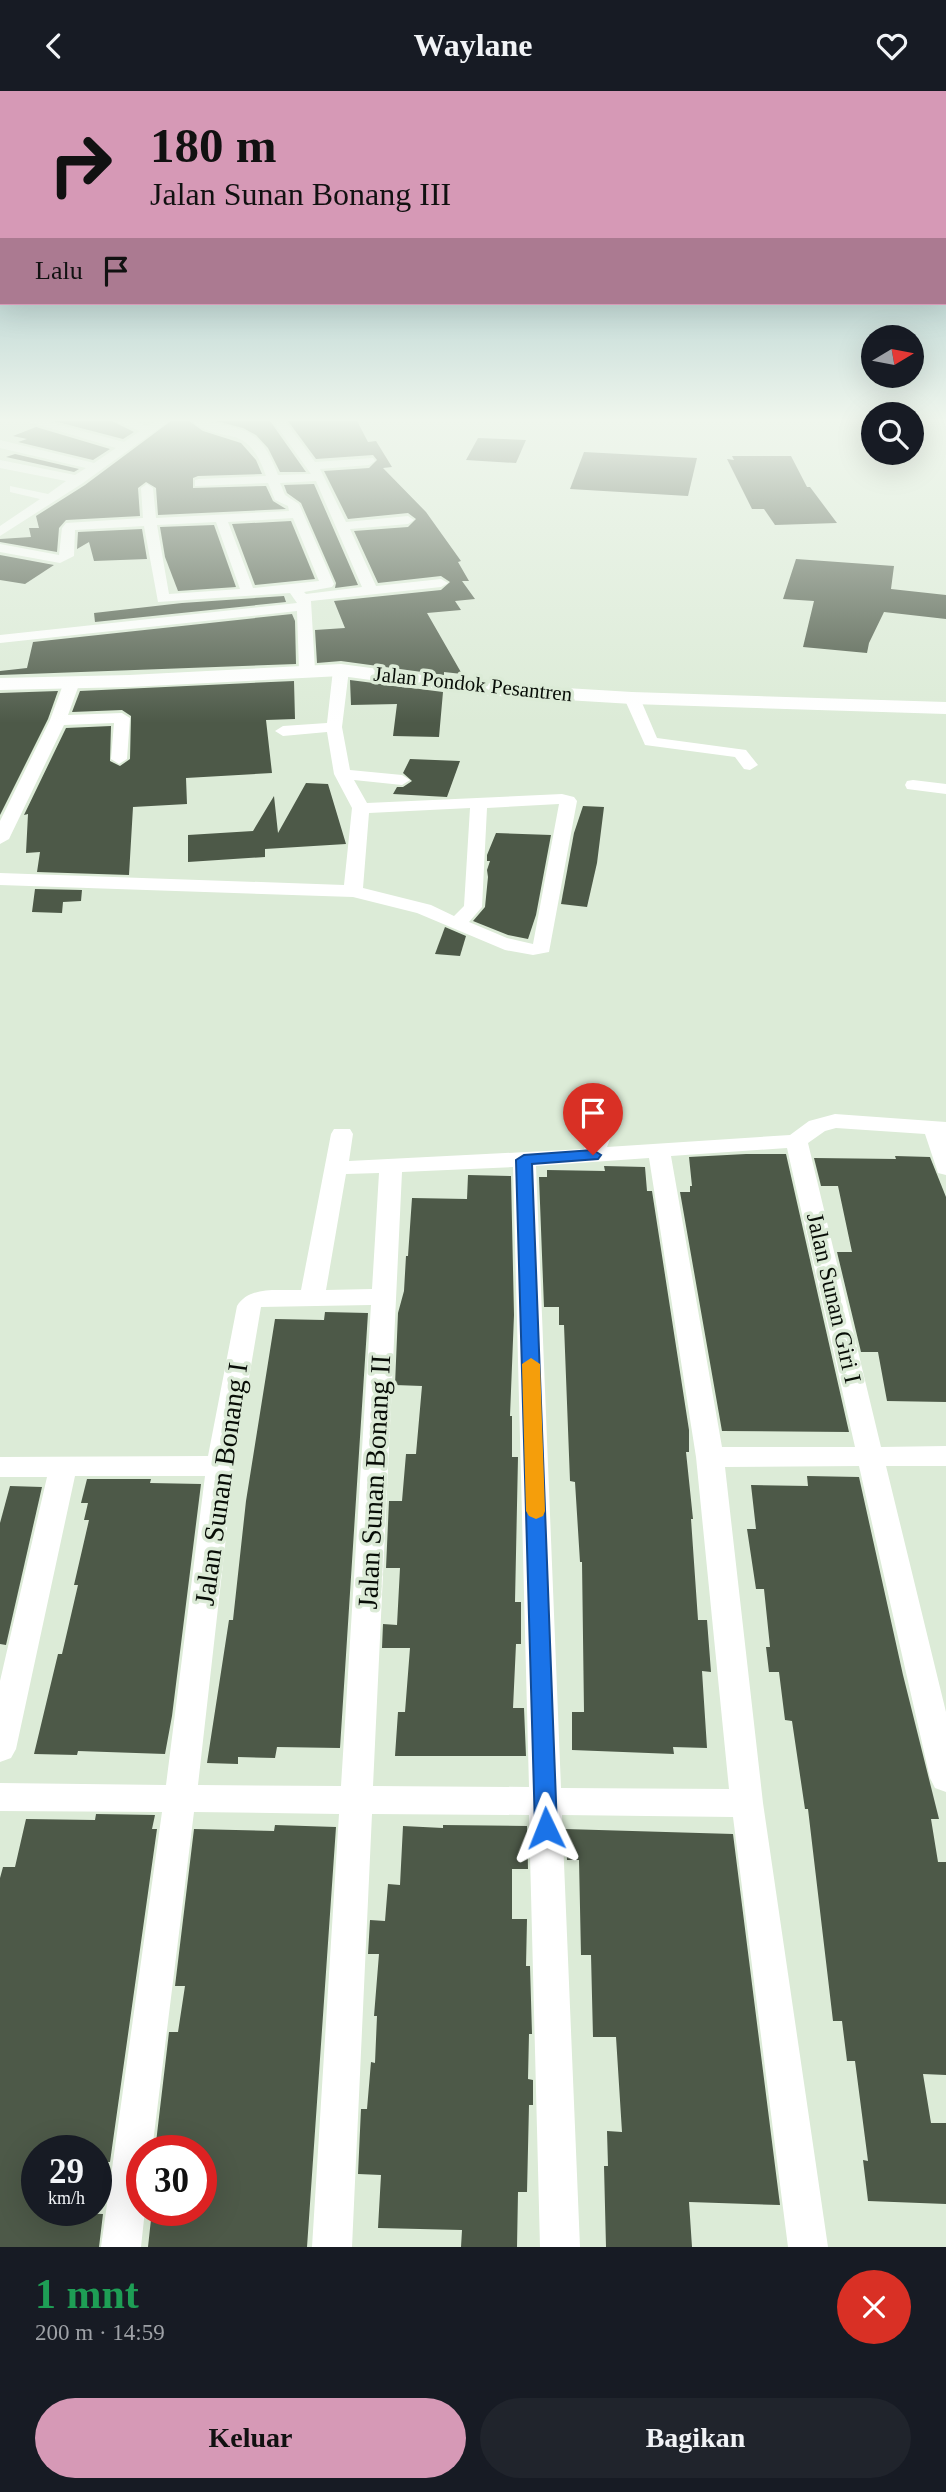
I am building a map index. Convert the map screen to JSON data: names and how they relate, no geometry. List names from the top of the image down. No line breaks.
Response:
{"streets":{"street":["Jalan Pondok Pesantren","Jalan Sunan Giri I","Jalan Sunan Bonang II","Jalan Sunan Bonang I"]},"crossings":[["Jalan Sunan Bonang II","Jalan Sunan Bonang I"]],"north":"right","page":{"header":"Waylane","turn":["180 m","Jalan Sunan Bonang III"],"then":"Lalu","speed":"29 km/h","limit":"30","heading":["1 mnt","200 m · 14:59"],"buttons":["Keluar","Bagikan"]}}
